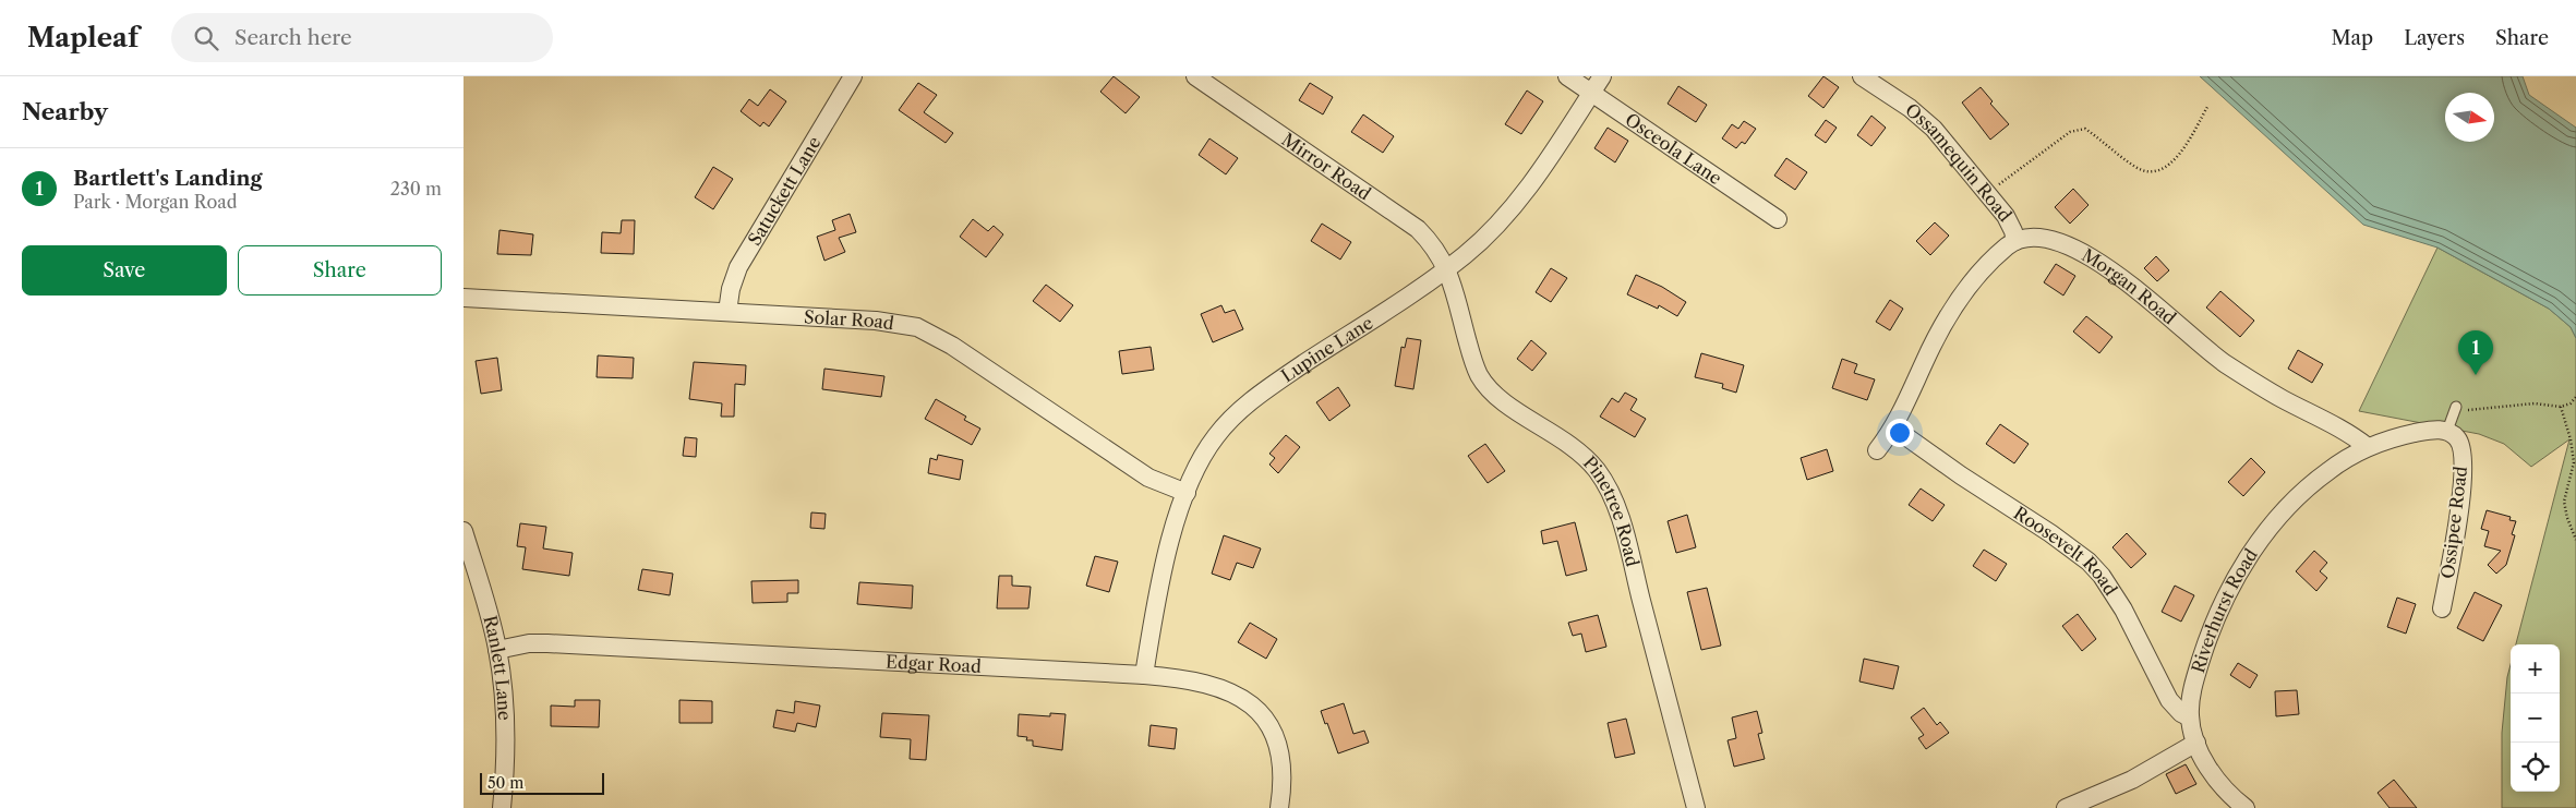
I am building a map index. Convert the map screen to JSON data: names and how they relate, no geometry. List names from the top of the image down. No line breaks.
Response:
{"streets":{"street":["Osceola Lane","Ossamequin Road","Mirror Road","Satuckett Lane","Morgan Road","Solar Road","Lupine Lane","Pinetree Road","Ossipee Road","Roosevelt Road","Riverhurst Road","Edgar Road","Ranlett Lane"]},"crossings":[["Osceola Lane","Lupine Lane"],["Ossamequin Road","Morgan Road"],["Mirror Road","Lupine Lane"],["Mirror Road","Pinetree Road"],["Satuckett Lane","Solar Road"],["Morgan Road","Riverhurst Road"],["Solar Road","Lupine Lane"],["Lupine Lane","Pinetree Road"],["Lupine Lane","Edgar Road"],["Roosevelt Road","Riverhurst Road"],["Edgar Road","Ranlett Lane"]],"scale_bar":"50 m","north":"right","page":{"header":"Mapleaf","search":"Search here","nav":["Map","Layers","Share"],"heading":"Nearby","list":[{"mark":"1","name":"Bartlett's Landing","note":"Park · Morgan Road","value":"230 m"}],"buttons":["Save","Share"],"pins":"1","map_buttons":["+","−"],"scale":"50 m"}}
